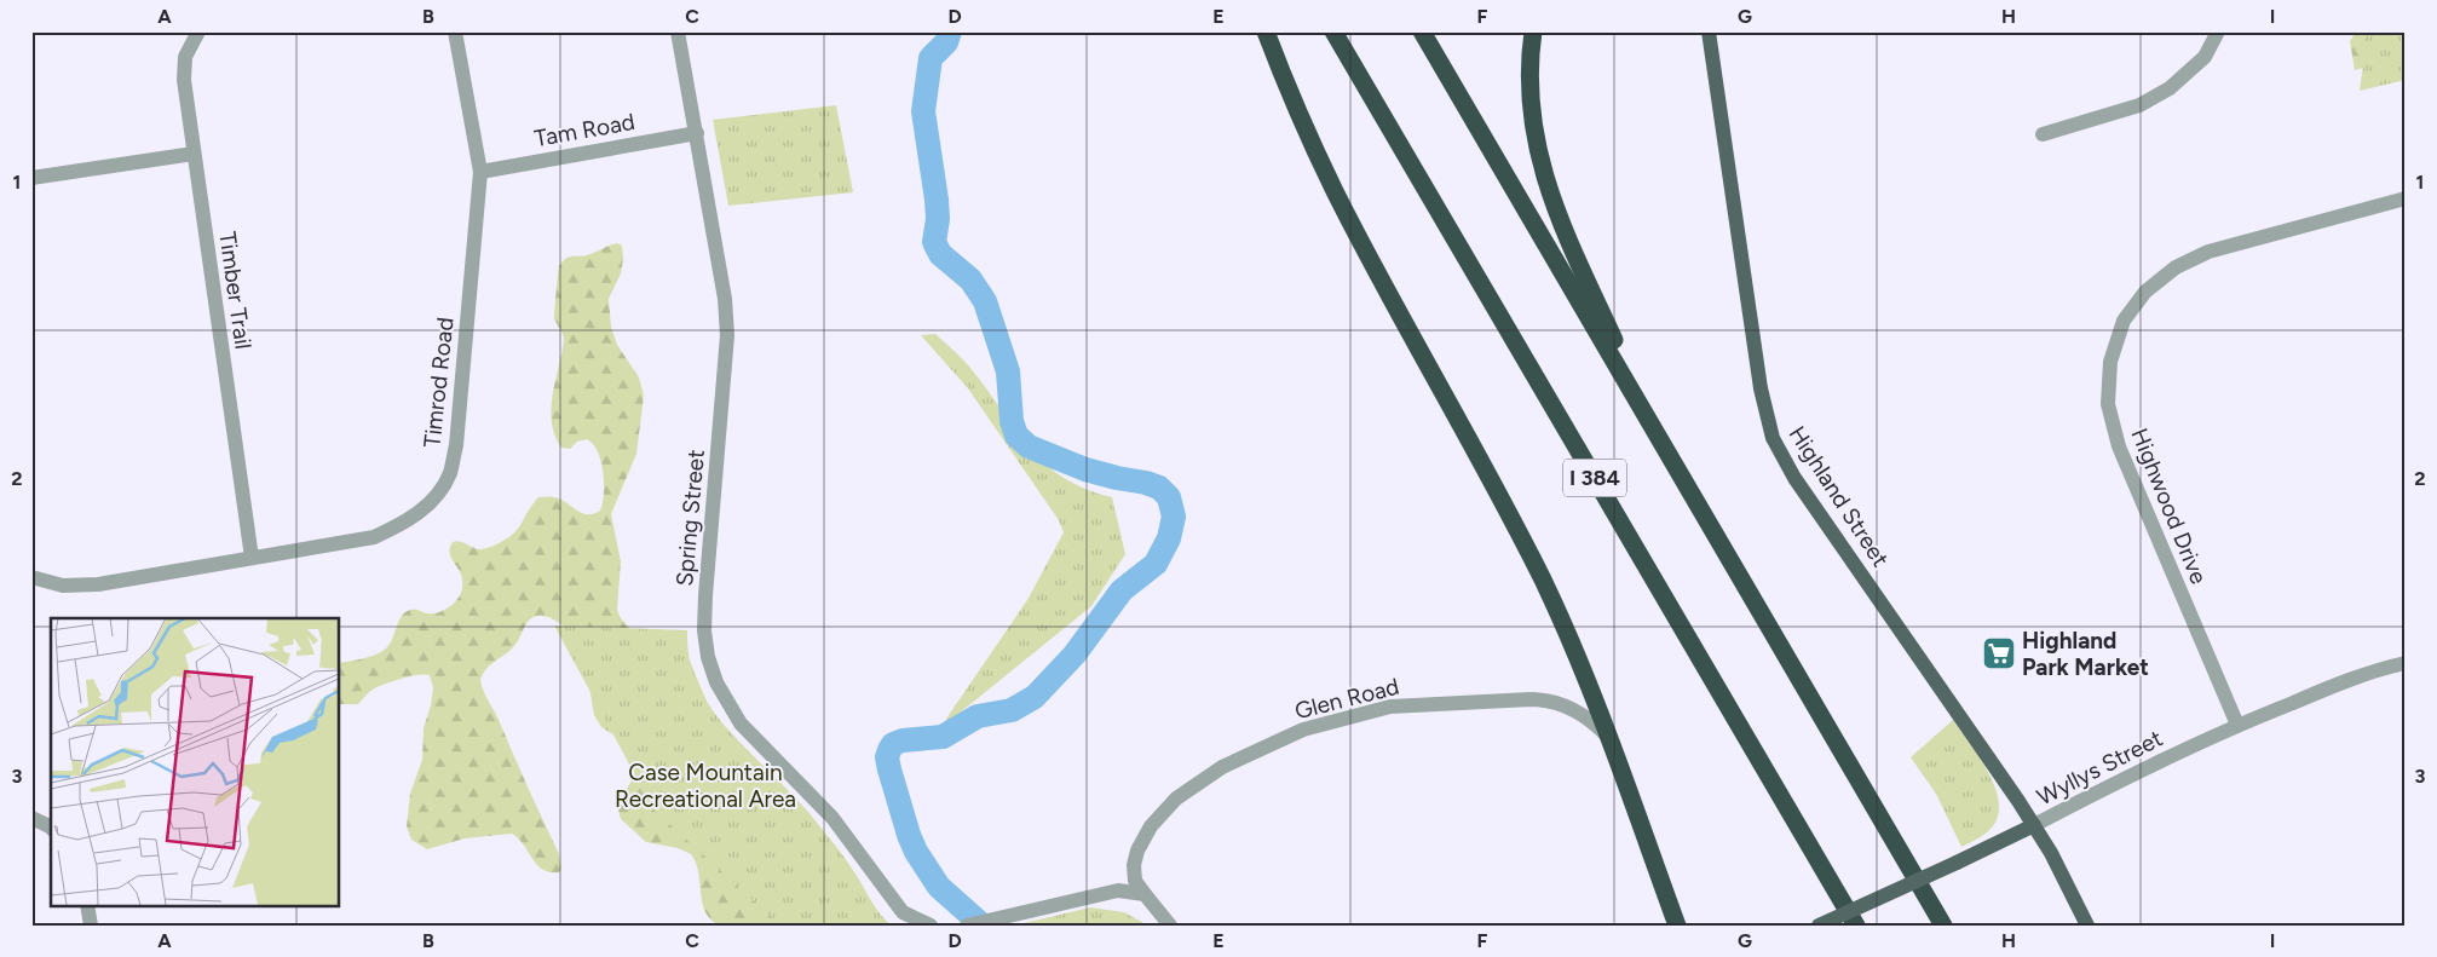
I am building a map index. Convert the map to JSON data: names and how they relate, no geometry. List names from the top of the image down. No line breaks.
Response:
{"streets":{"highway":["I 384"],"main road":["Highland Street","Wyllys Street"],"street":["Tam Road","Timber Trail","Timrod Road","Highwood Drive","Spring Street","Glen Road"]},"crossings":[["Tam Road","Timrod Road"],["Tam Road","Spring Street"],["Timber Trail","Timrod Road"],["Highland Street","Wyllys Street"],["Highwood Drive","Wyllys Street"]],"parks":["Case Mountain Recreational Area"],"places":{"supermarket":["Highland Park Market"]},"grid":{"columns":["A","B","C","D","E","F","G","H","I"],"rows":["1","2","3"]}}
